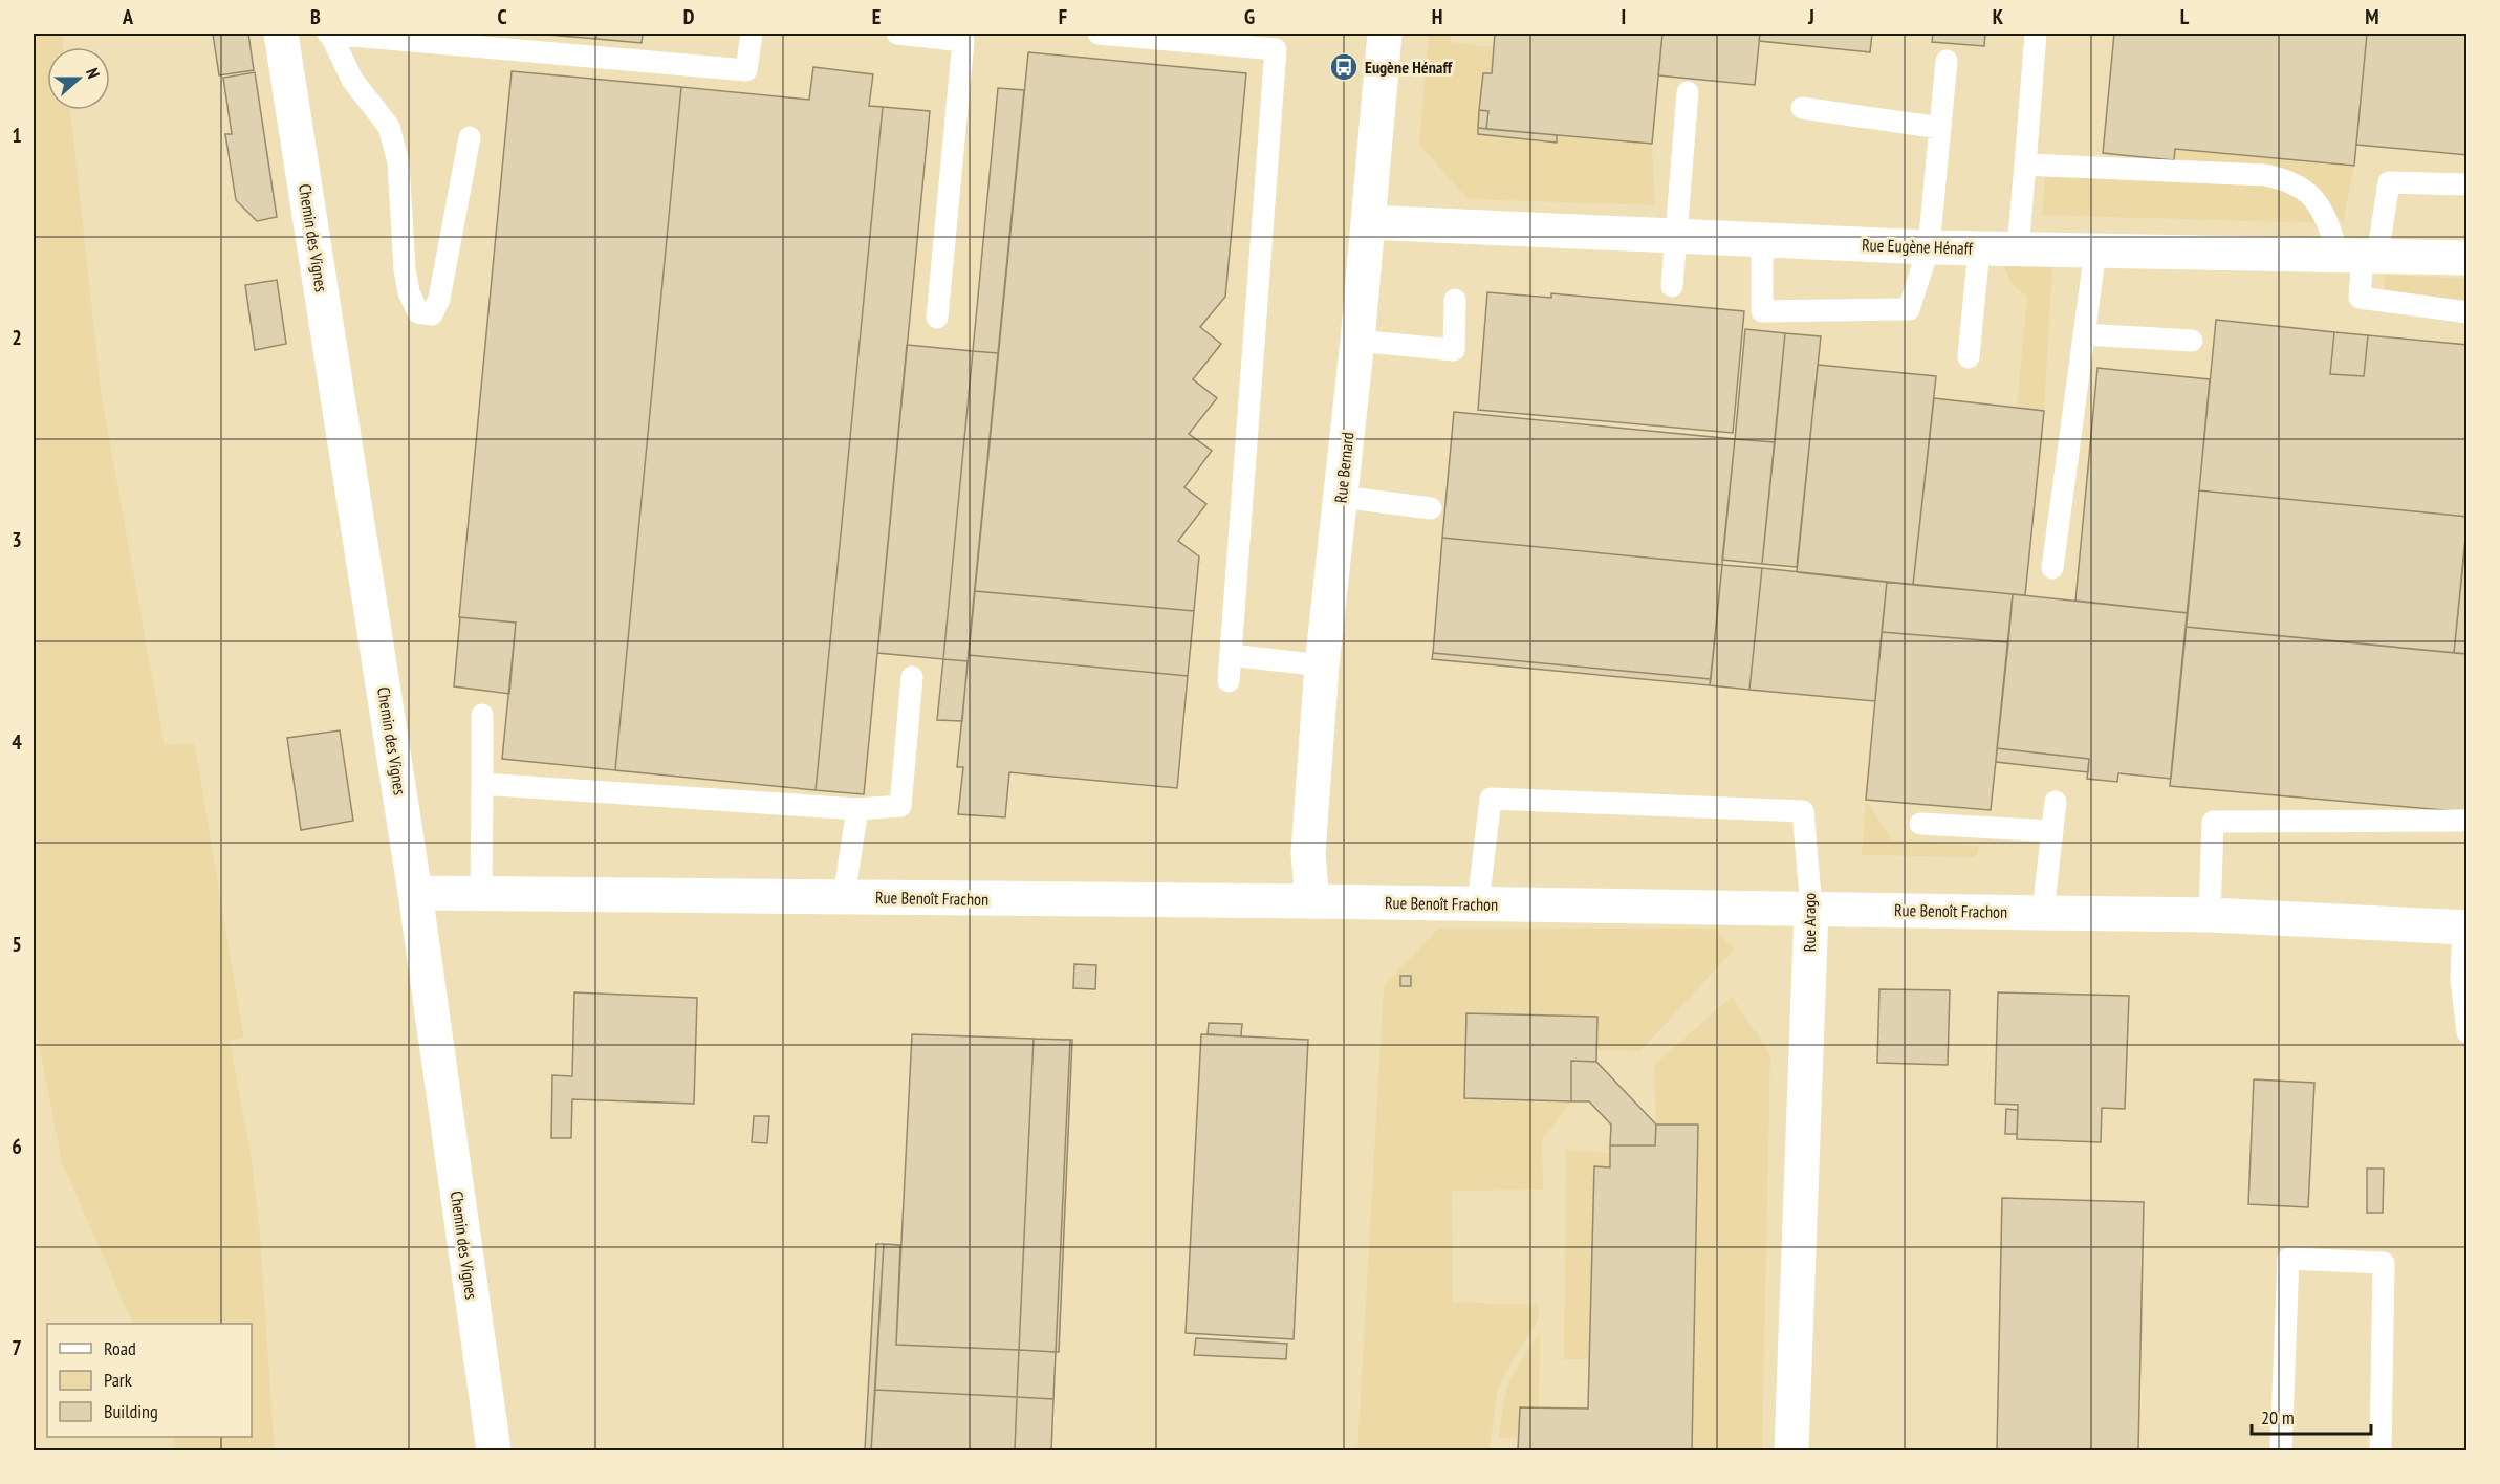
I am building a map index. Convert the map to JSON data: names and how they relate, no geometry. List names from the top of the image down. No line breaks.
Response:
{"streets":{"street":["Chemin des Vignes","Rue Eugène Hénaff","Rue Bernard","Rue Benoît Frachon","Rue Arago"]},"crossings":[["Chemin des Vignes","Rue Benoît Frachon"],["Rue Eugène Hénaff","Rue Bernard"],["Rue Bernard","Rue Benoît Frachon"],["Rue Benoît Frachon","Rue Arago"]],"places":{"bus stop":["Eugène Hénaff"]},"legend":["Road","Park","Building"],"scale_bar":"20 m","north":"right","grid":{"columns":["A","B","C","D","E","F","G","H","I","J","K","L","M"],"rows":["1","2","3","4","5","6","7"]}}
